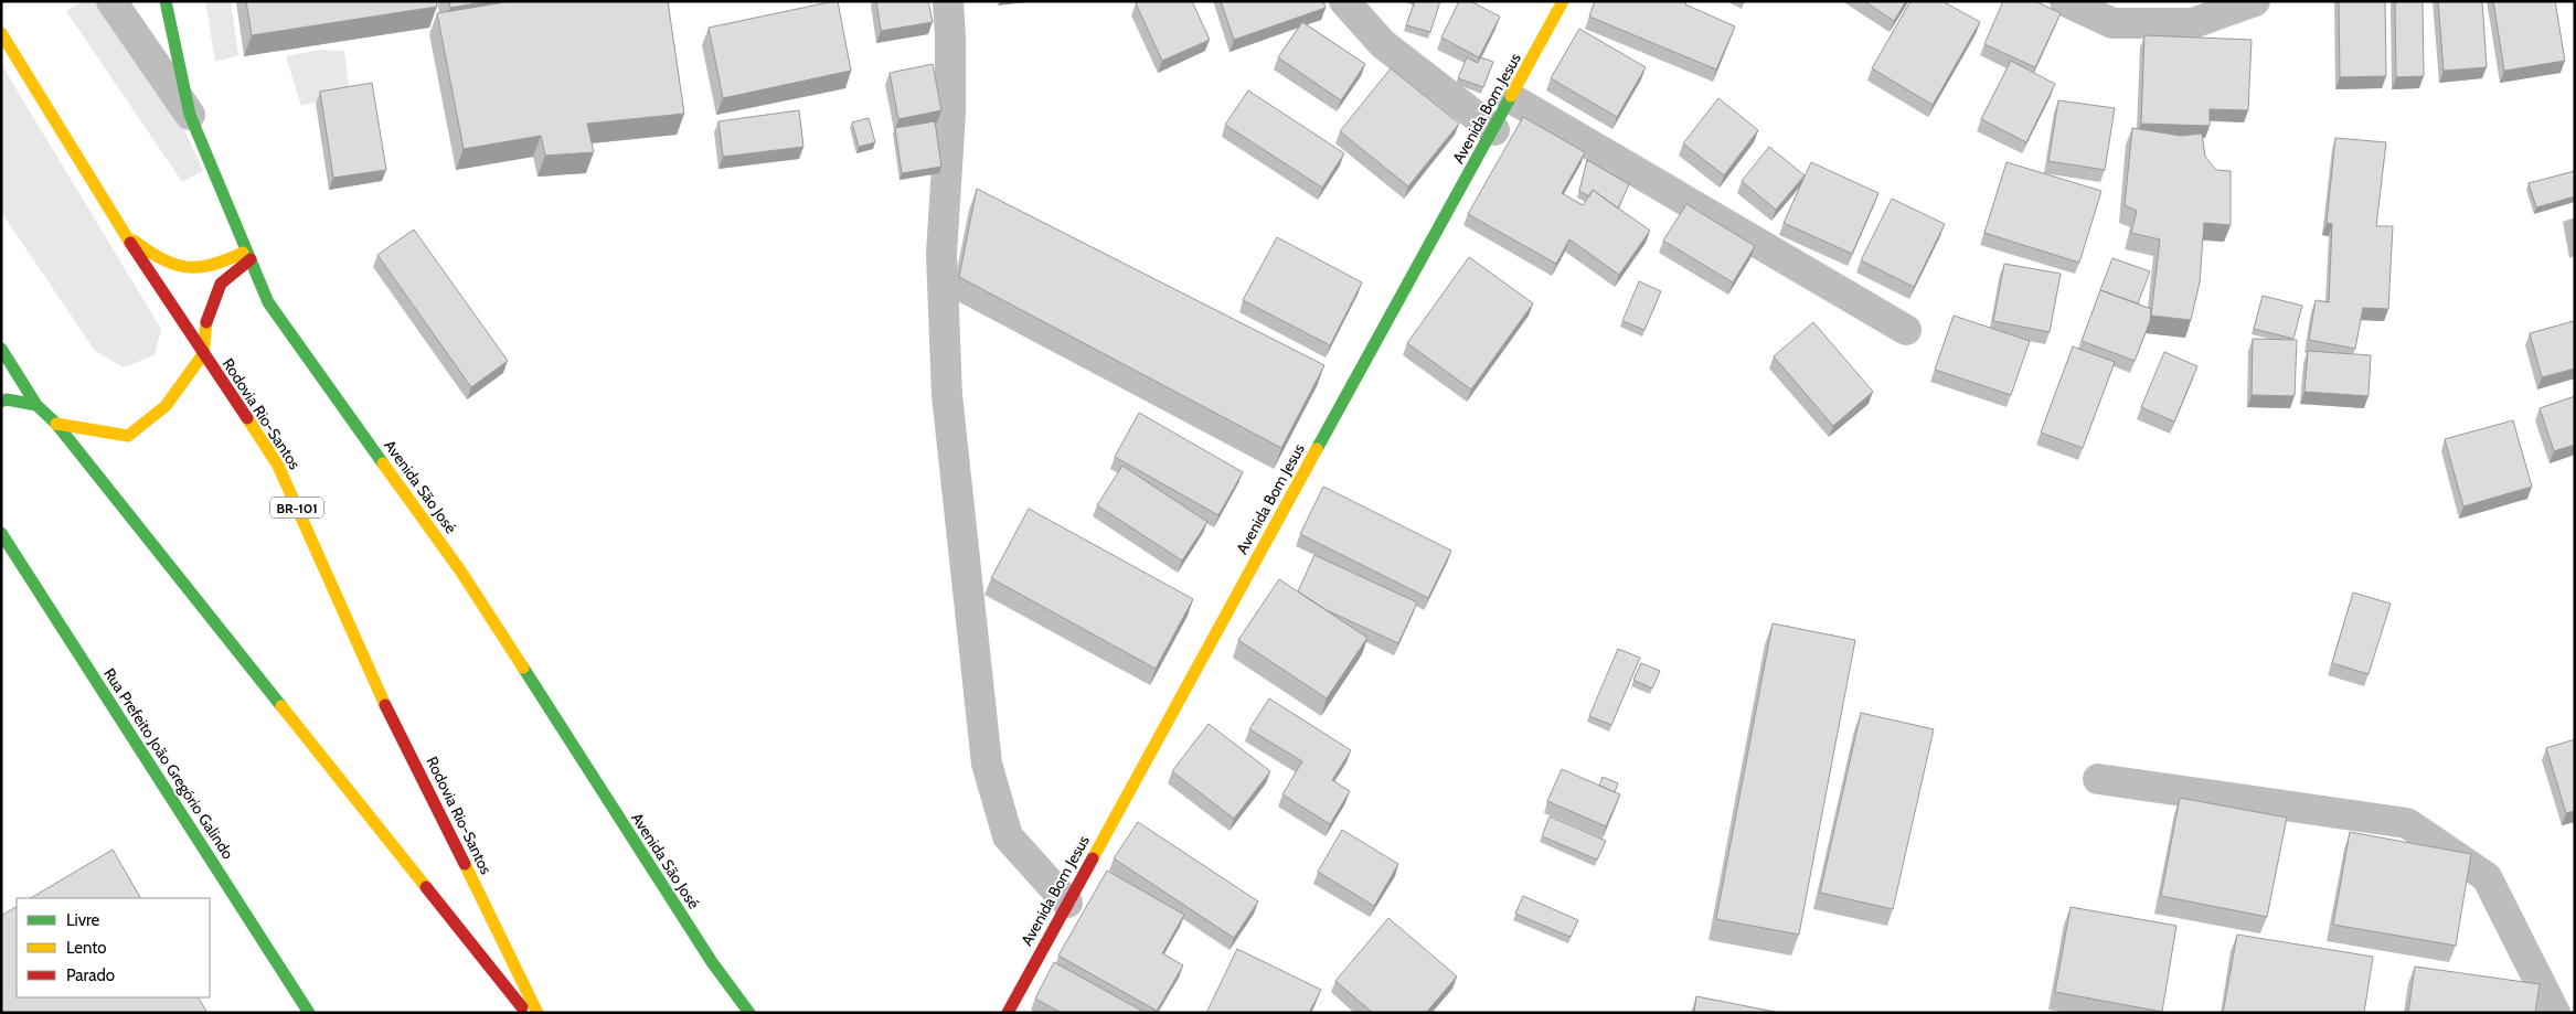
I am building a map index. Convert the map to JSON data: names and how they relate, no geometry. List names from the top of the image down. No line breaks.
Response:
{"streets":{"main road":["Avenida Bom Jesus","Rodovia Rio-Santos","Avenida São José","BR-101","Rua Prefeito João Gregório Galindo"]},"legend":["Livre","Lento","Parado"]}
